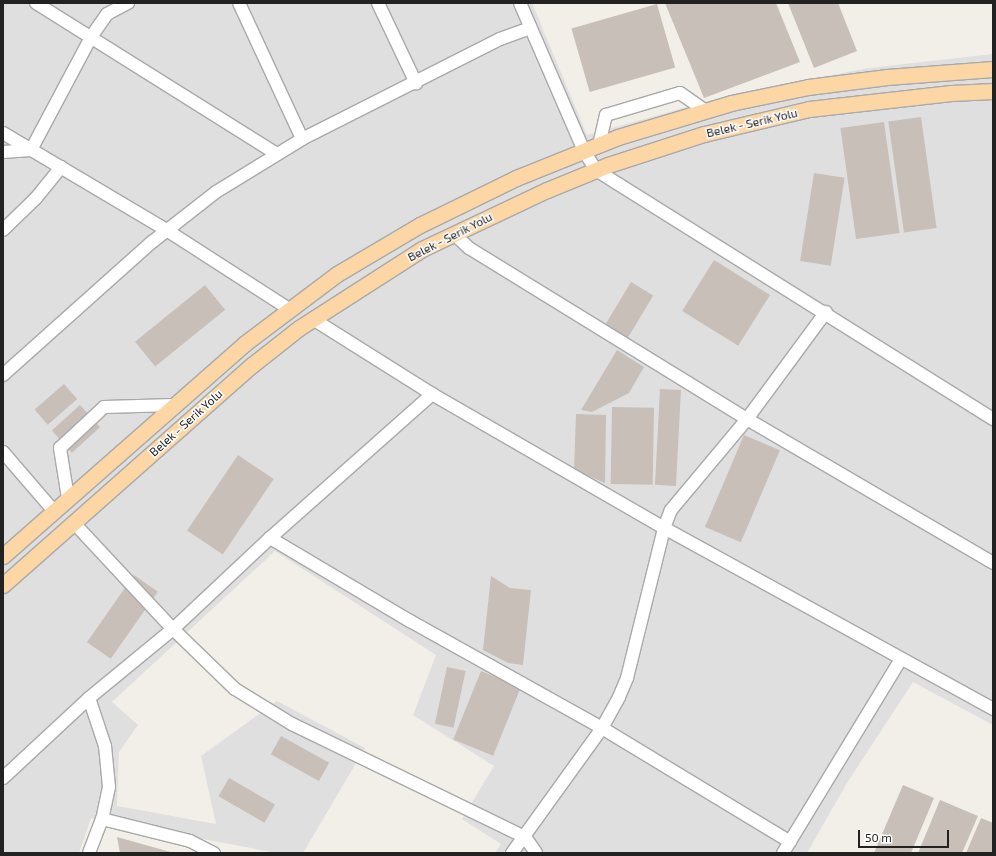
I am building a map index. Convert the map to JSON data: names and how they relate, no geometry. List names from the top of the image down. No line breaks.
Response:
{"streets":{"main road":["Belek - Serik Yolu"]},"scale_bar":"50 m"}
